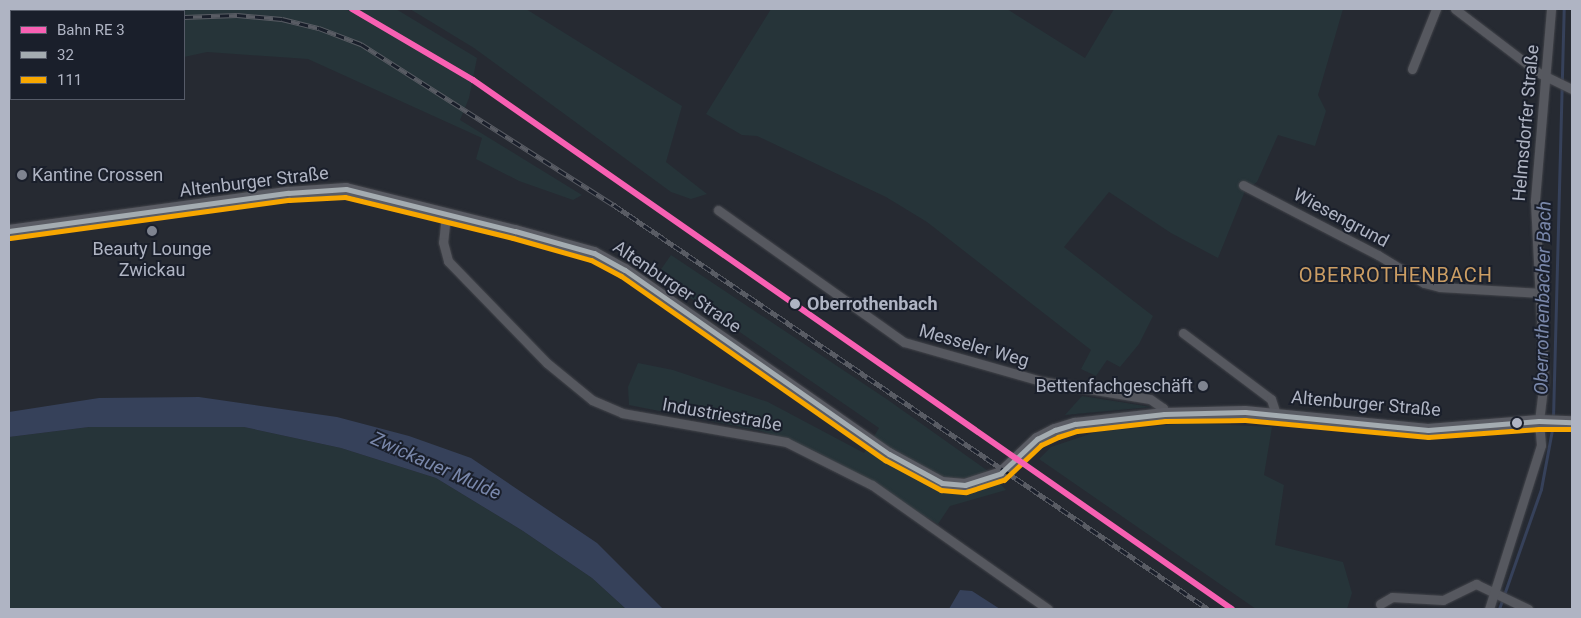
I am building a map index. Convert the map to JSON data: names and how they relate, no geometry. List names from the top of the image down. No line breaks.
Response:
{"streets":{"street":["Helmsdorfer Straße","Altenburger Straße","Wiesengrund","Messeler Weg","Industriestraße"]},"crossings":[["Helmsdorfer Straße","Altenburger Straße"],["Helmsdorfer Straße","Wiesengrund"],["Altenburger Straße","Messeler Weg"],["Altenburger Straße","Industriestraße"]],"districts":["OBERROTHENBACH"],"water":["Oberrothenbacher Bach","Zwickauer Mulde"],"places":["Kantine Crossen","Beauty Lounge Zwickau","Oberrothenbach","Bettenfachgeschäft"],"lines":["transit line 32","transit line 111"],"legend":["Bahn RE 3","32","111"]}
